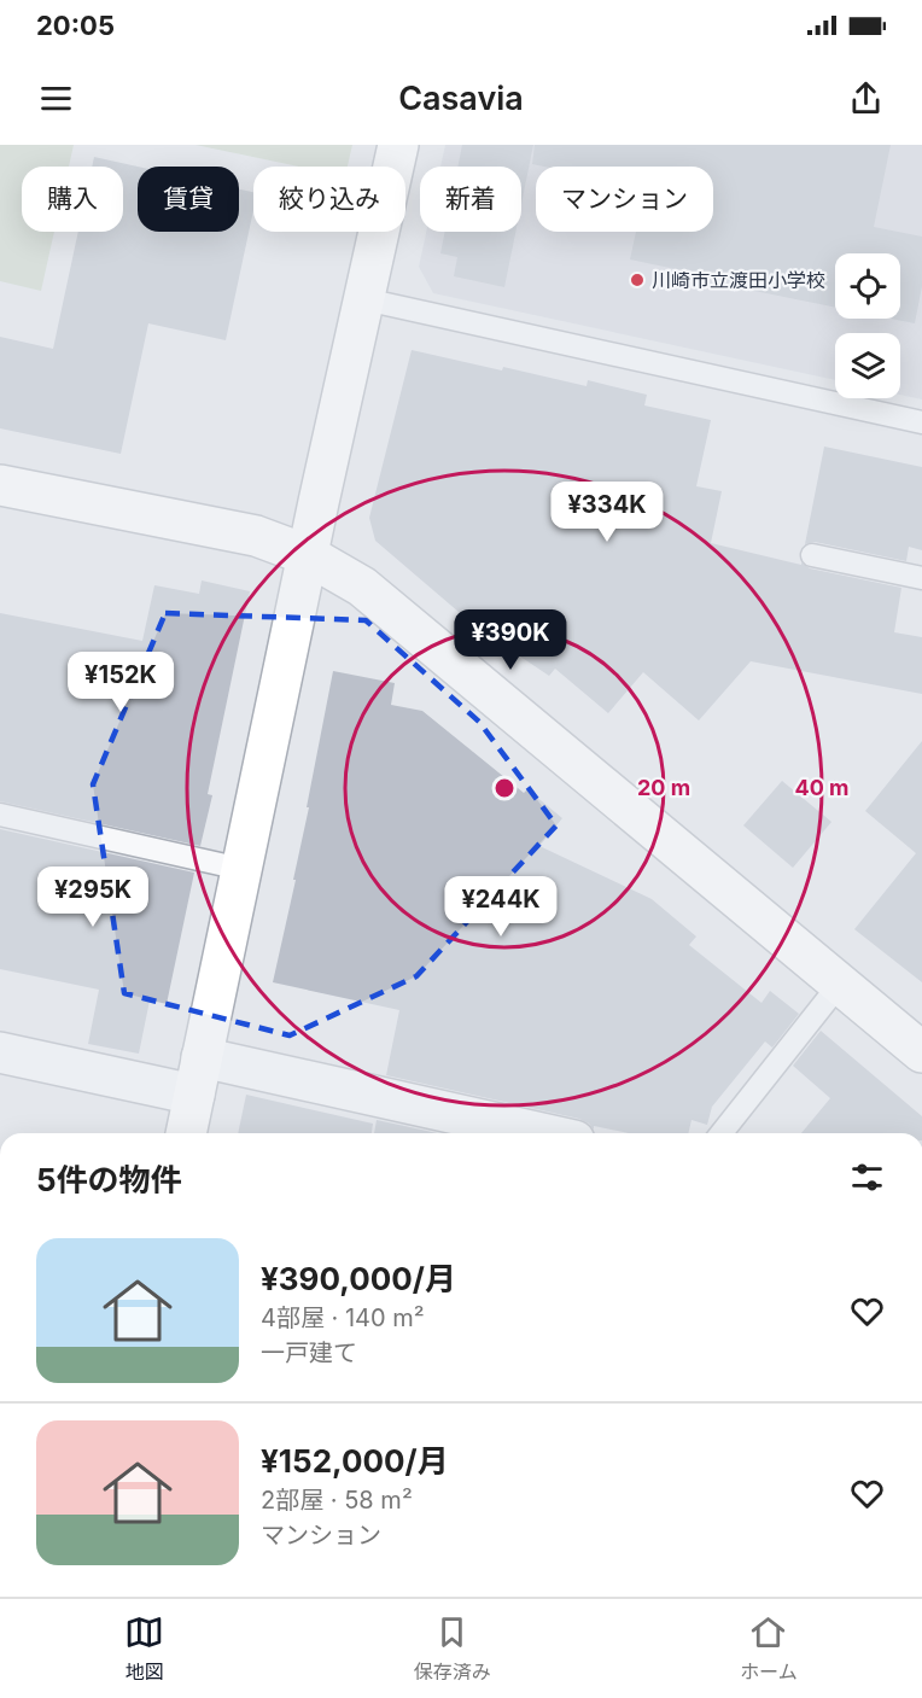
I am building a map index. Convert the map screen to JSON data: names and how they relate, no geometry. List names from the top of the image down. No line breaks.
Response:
{"places":["川崎市立渡田小学校"],"page":{"status":"20:05","header":"Casavia","chip":["購入","賃貸","絞り込み","新着","マンション"],"price":["¥334K","¥390K","¥152K","¥295K","¥244K"],"heading":"5件の物件","list":[{"name":"¥390,000/月","note":"4部屋 · 140 m² · 一戸建て"},{"name":"¥152,000/月","note":"2部屋 · 58 m² · マンション"}],"tabs":["地図","保存済み","ホーム"]},"rings":["20 m","40 m"]}
